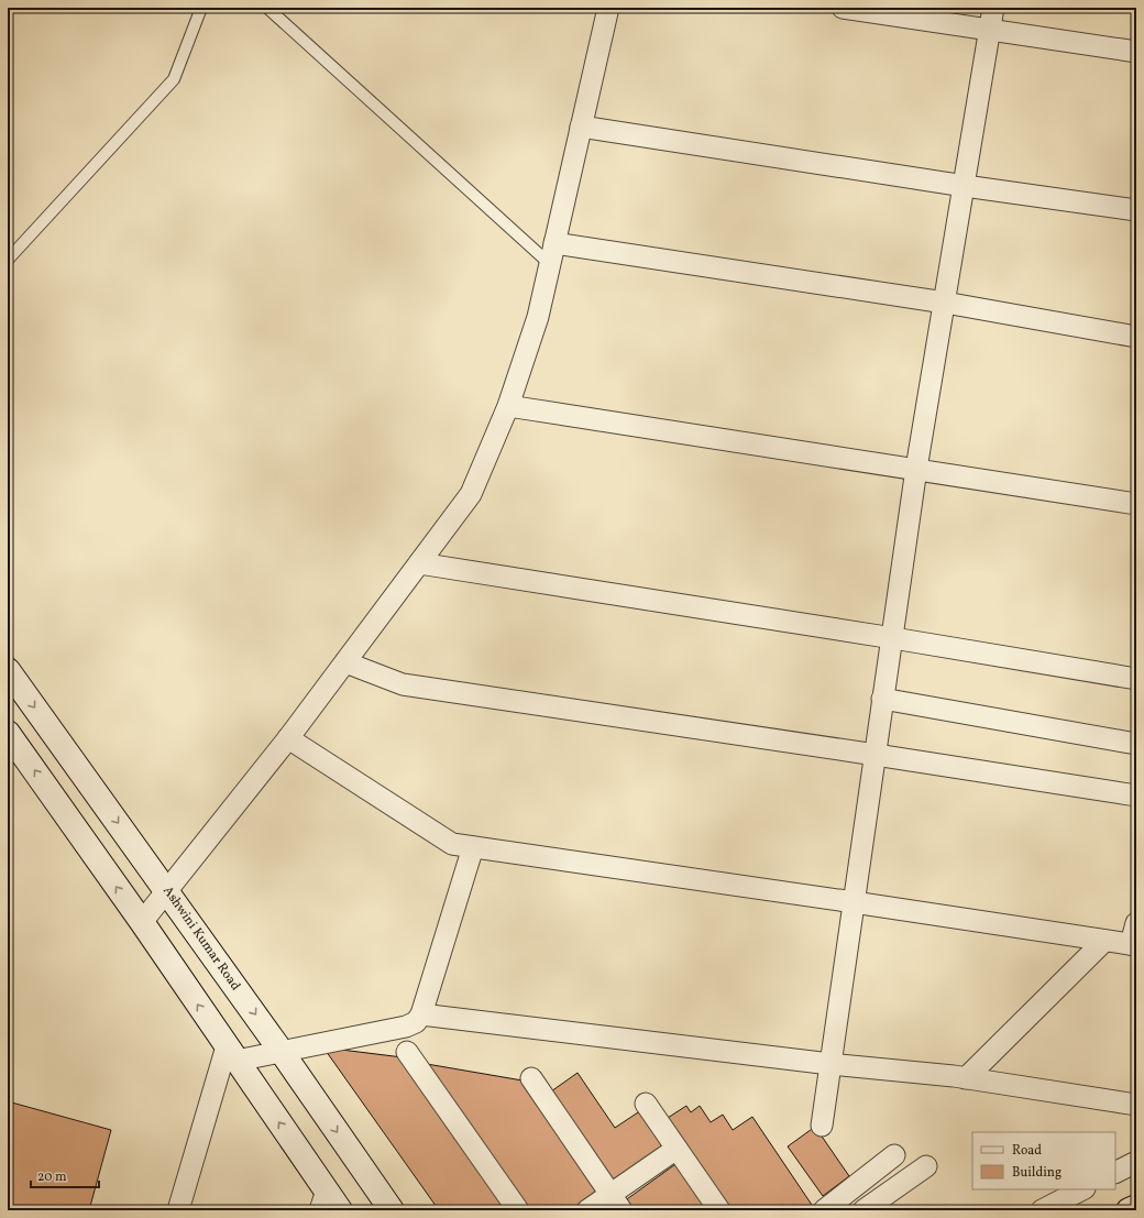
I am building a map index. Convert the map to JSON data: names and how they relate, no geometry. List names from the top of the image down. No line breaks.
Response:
{"streets":{"main road":["Ashwini Kumar Road"]},"legend":["Road","Building"],"scale_bar":"20 m"}
